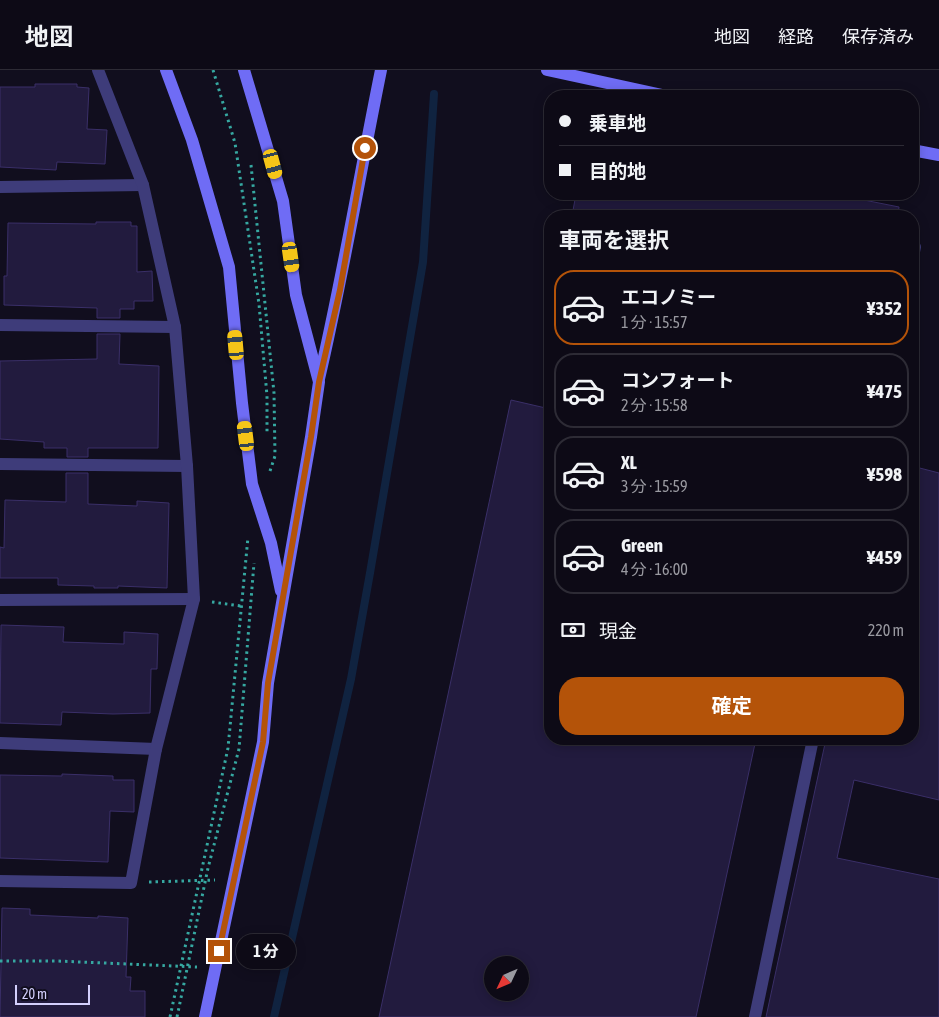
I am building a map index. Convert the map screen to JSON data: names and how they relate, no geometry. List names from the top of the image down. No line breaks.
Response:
{"scale_bar":"20 m","north":"bottom left","page":{"header":"地図","nav":["地図","経路","保存済み"],"banner":["乗車地","目的地"],"heading":"車両を選択","list":[{"name":"エコノミー","note":"1 分 · 15:57","value":"¥352"},{"name":"コンフォート","note":"2 分 · 15:58","value":"¥475"},{"name":"XL","note":"3 分 · 15:59","value":"¥598"},{"name":"Green","note":"4 分 · 16:00","value":"¥459"}],"pay":["現金","220 m"],"buttons":"確定","bubble":"1 分","scale":"20 m"}}
